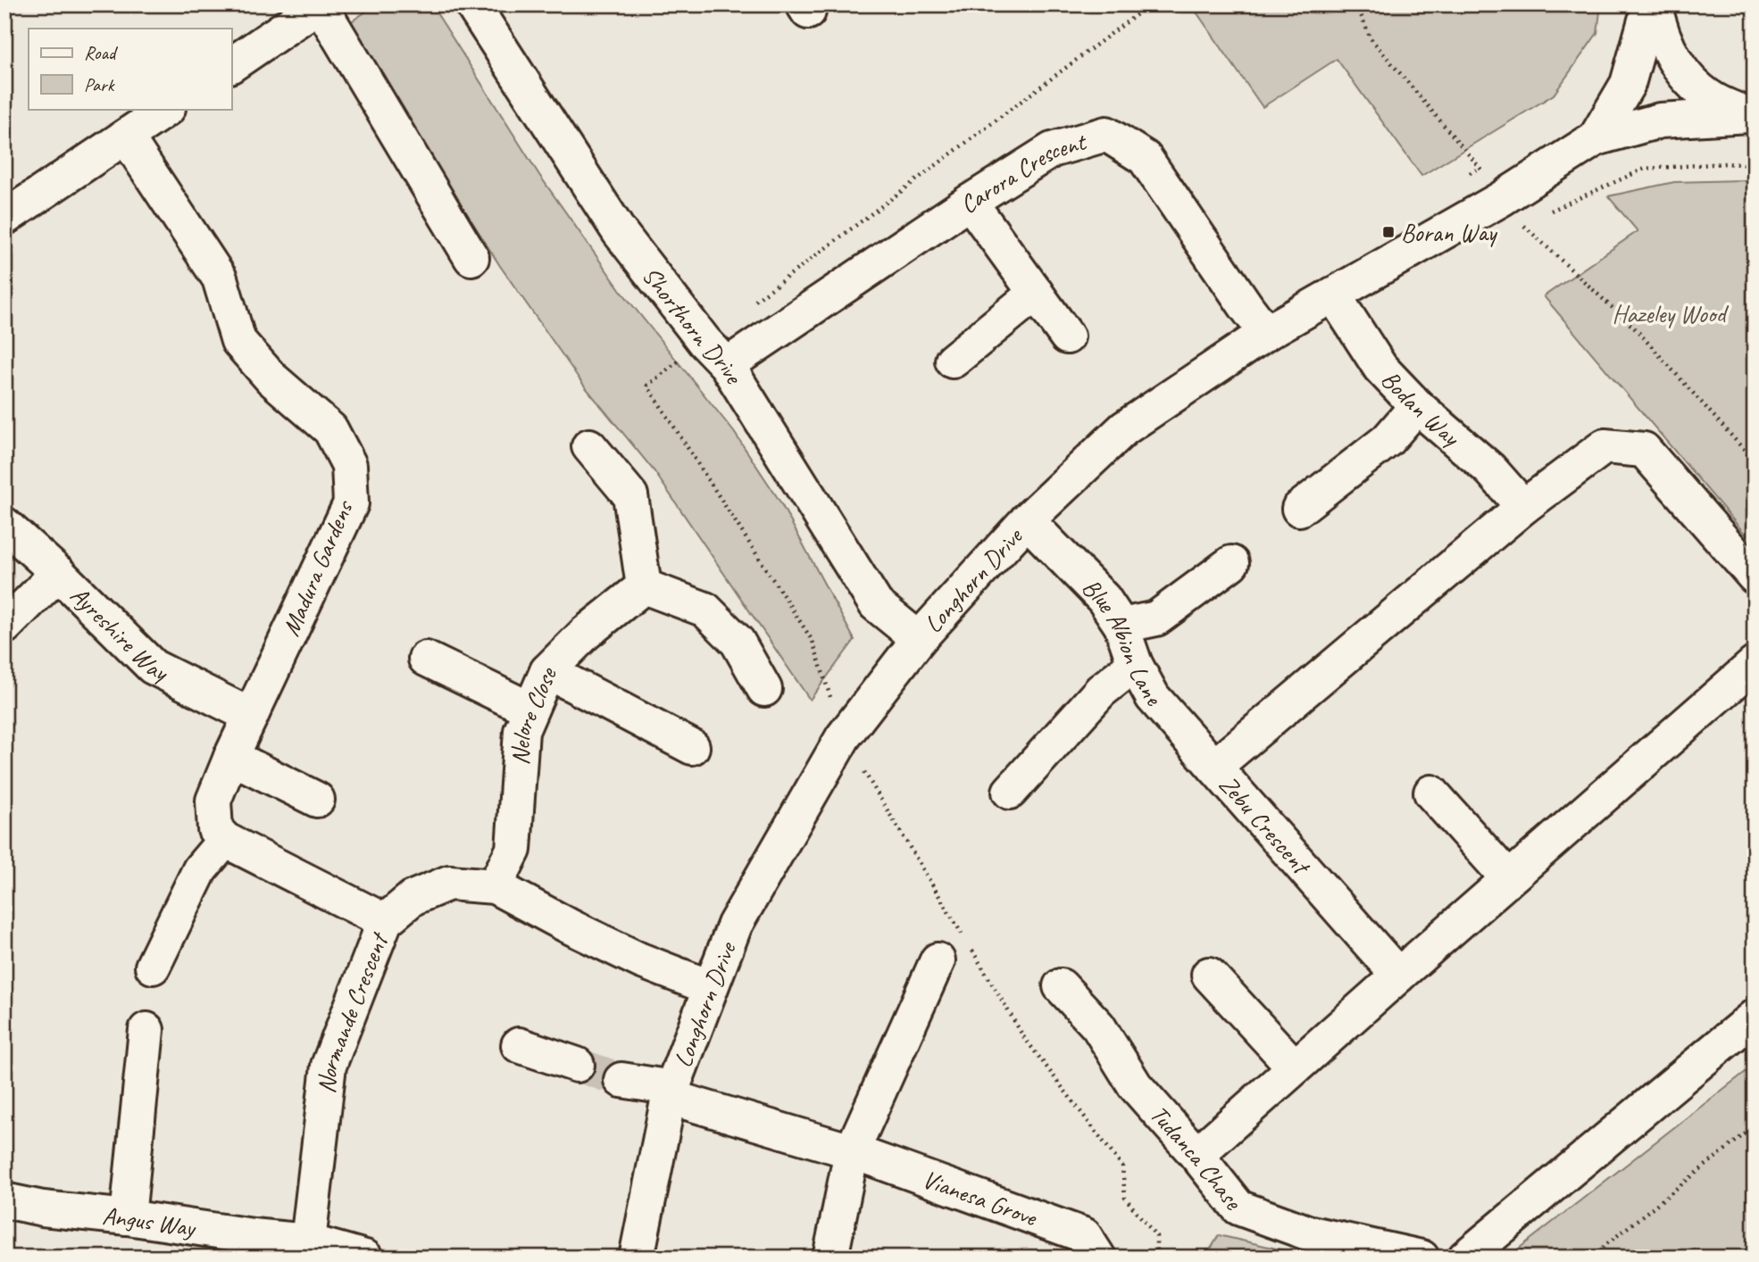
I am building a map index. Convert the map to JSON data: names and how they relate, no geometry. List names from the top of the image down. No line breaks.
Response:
{"streets":{"street":["Carora Crescent","Shorthorn Drive","Bodan Way","Madura Gardens","Longhorn Drive","Ayreshire Way","Blue Albion Lane","Nelore Close","Zebu Crescent","Normande Crescent","Tudanca Chase","Vianesa Grove","Angus Way"]},"crossings":[["Carora Crescent","Shorthorn Drive"],["Carora Crescent","Longhorn Drive"],["Shorthorn Drive","Longhorn Drive"],["Bodan Way","Longhorn Drive"],["Bodan Way","Zebu Crescent"],["Madura Gardens","Ayreshire Way"],["Longhorn Drive","Blue Albion Lane"],["Longhorn Drive","Normande Crescent"],["Longhorn Drive","Vianesa Grove"],["Blue Albion Lane","Zebu Crescent"],["Nelore Close","Normande Crescent"],["Normande Crescent","Angus Way"]],"parks":["Hazeley Wood"],"places":{"transit":["Boran Way"]},"legend":["Road","Park"]}
